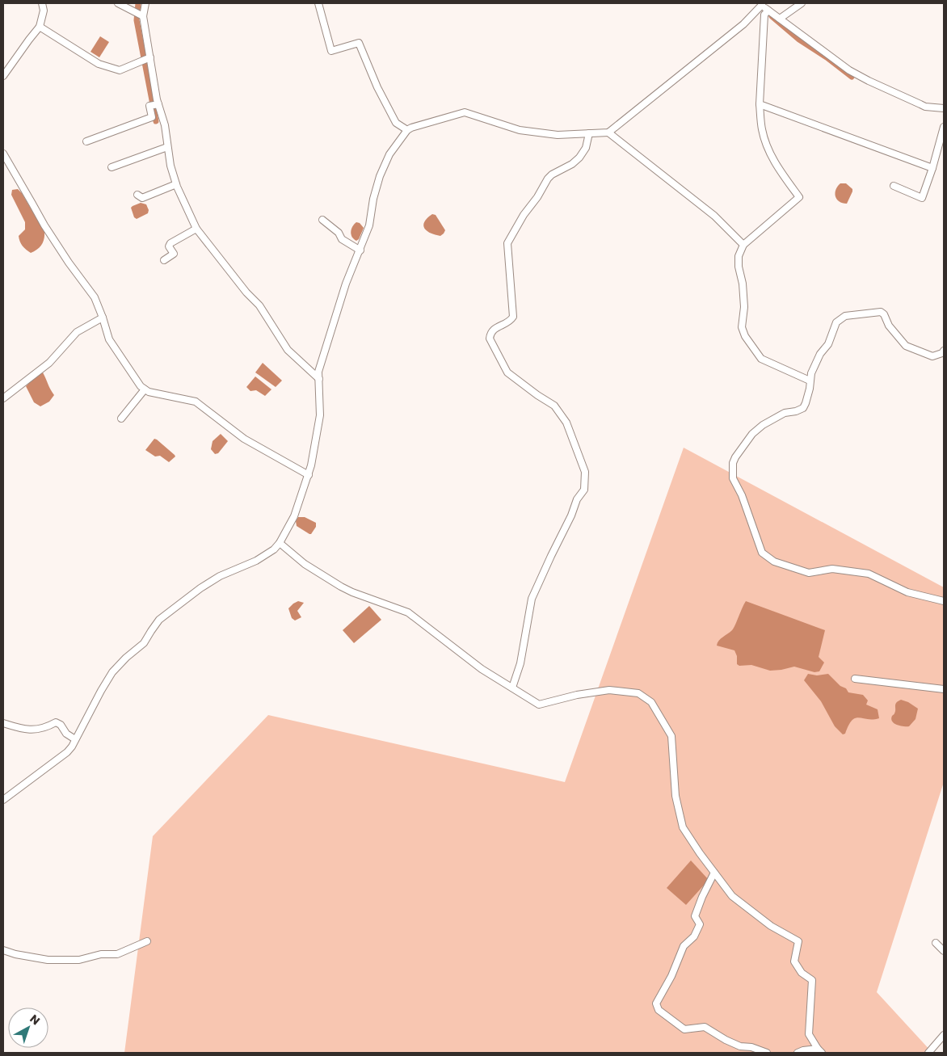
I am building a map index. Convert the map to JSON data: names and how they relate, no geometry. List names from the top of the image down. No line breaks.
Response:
{"north":"top right"}
